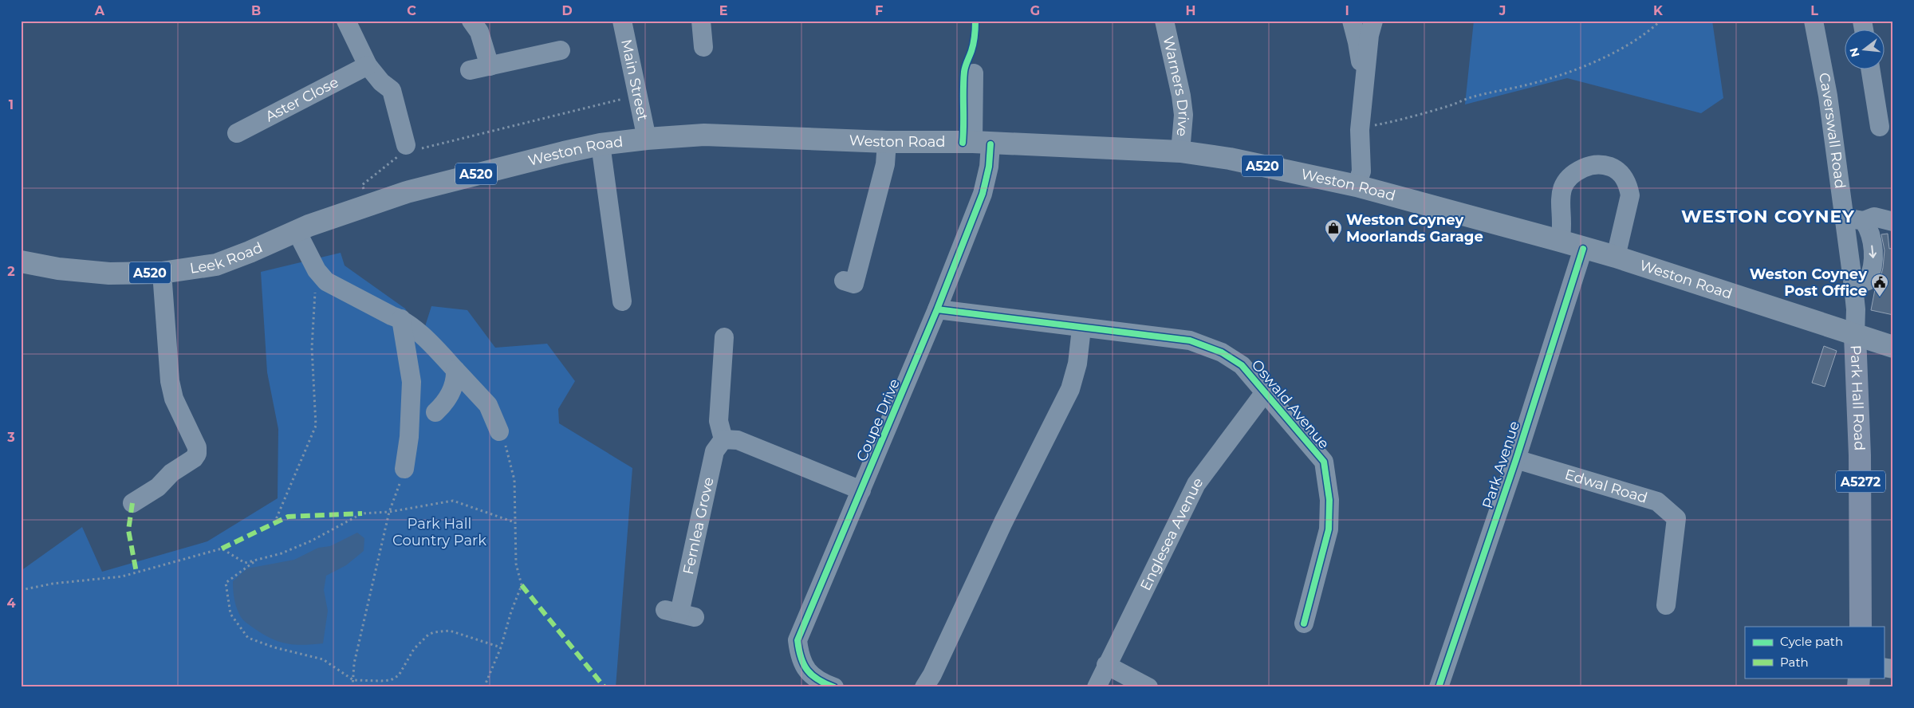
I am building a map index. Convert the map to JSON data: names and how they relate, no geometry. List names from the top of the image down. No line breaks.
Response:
{"streets":{"highway":["Weston Road","A520","Leek Road"],"main road":["Park Hall Road","A5272"],"street":["Main Street","Warners Drive","Aster Close","Caverswall Road","Oswald Avenue","Coupe Drive","Park Avenue","Edwal Road","Fernlea Grove","Englesea Avenue"]},"crossings":[["Main Street","Weston Road"],["Warners Drive","Weston Road"],["Caverswall Road","Weston Road"],["Caverswall Road","Park Hall Road"],["Weston Road","Leek Road"],["Weston Road","Park Hall Road"],["Weston Road","Coupe Drive"],["Weston Road","Park Avenue"],["Oswald Avenue","Coupe Drive"],["Oswald Avenue","Englesea Avenue"],["Park Avenue","Edwal Road"]],"districts":["WESTON COYNEY"],"parks":["Park Hall Country Park"],"places":{"shop":["Weston Coyney Moorlands Garage"],"public building":["Weston Coyney Post Office"]},"legend":["Cycle path","Path"],"north":"left","grid":{"columns":["A","B","C","D","E","F","G","H","I","J","K","L"],"rows":["1","2","3","4"]}}
